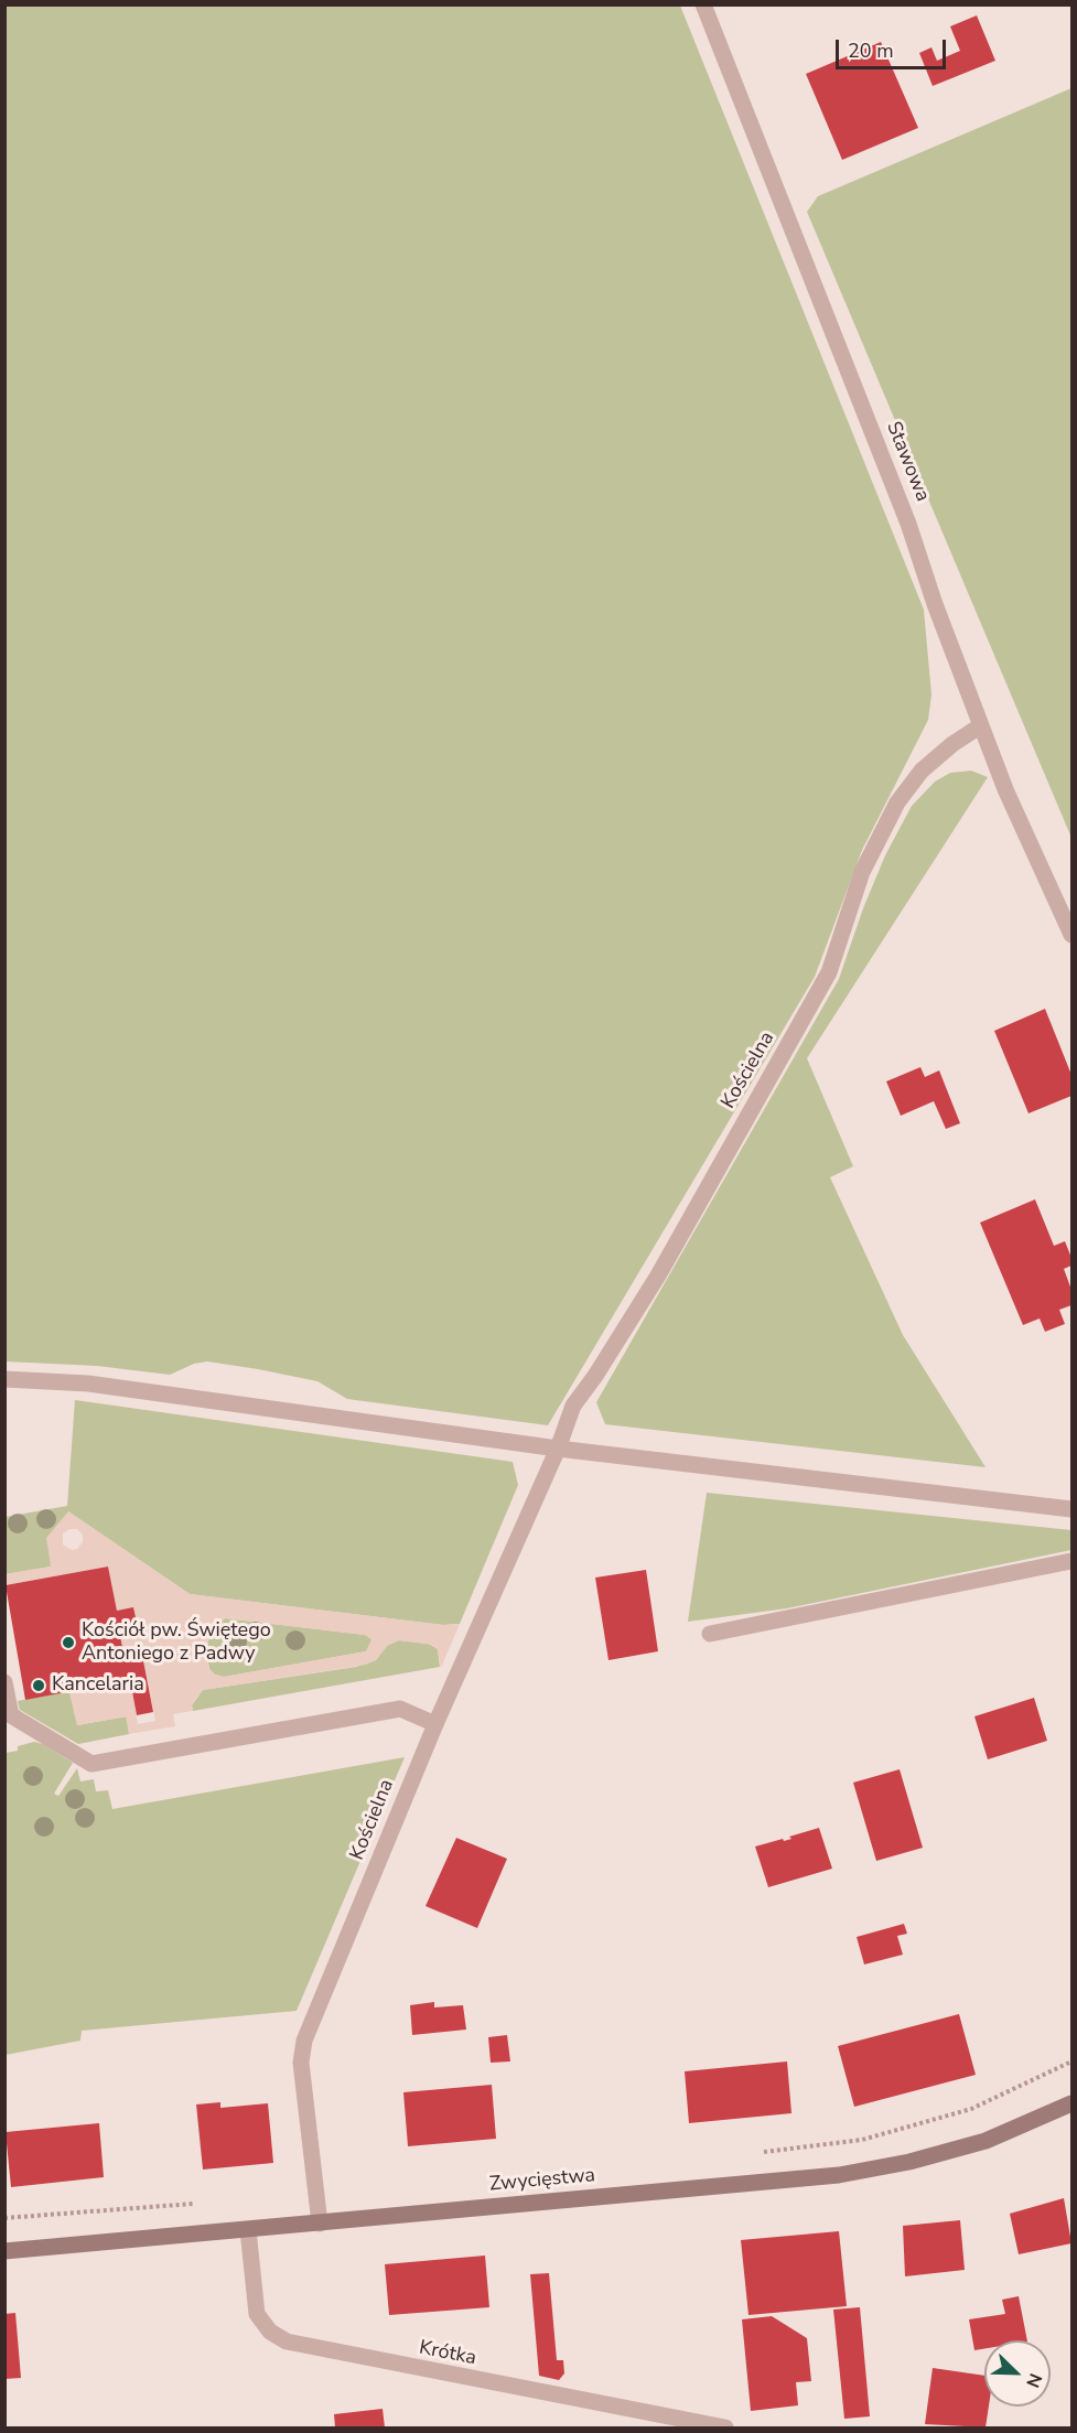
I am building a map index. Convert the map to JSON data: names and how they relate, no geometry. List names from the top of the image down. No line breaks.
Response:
{"streets":{"main road":["Zwycięstwa"],"street":["Stawowa","Kościelna","Krótka"]},"crossings":[["Stawowa","Kościelna"],["Kościelna","Zwycięstwa"],["Zwycięstwa","Krótka"]],"places":["Kościół pw. Świętego Antoniego z Padwy","Kancelaria"],"scale_bar":"20 m","north":"bottom right"}
